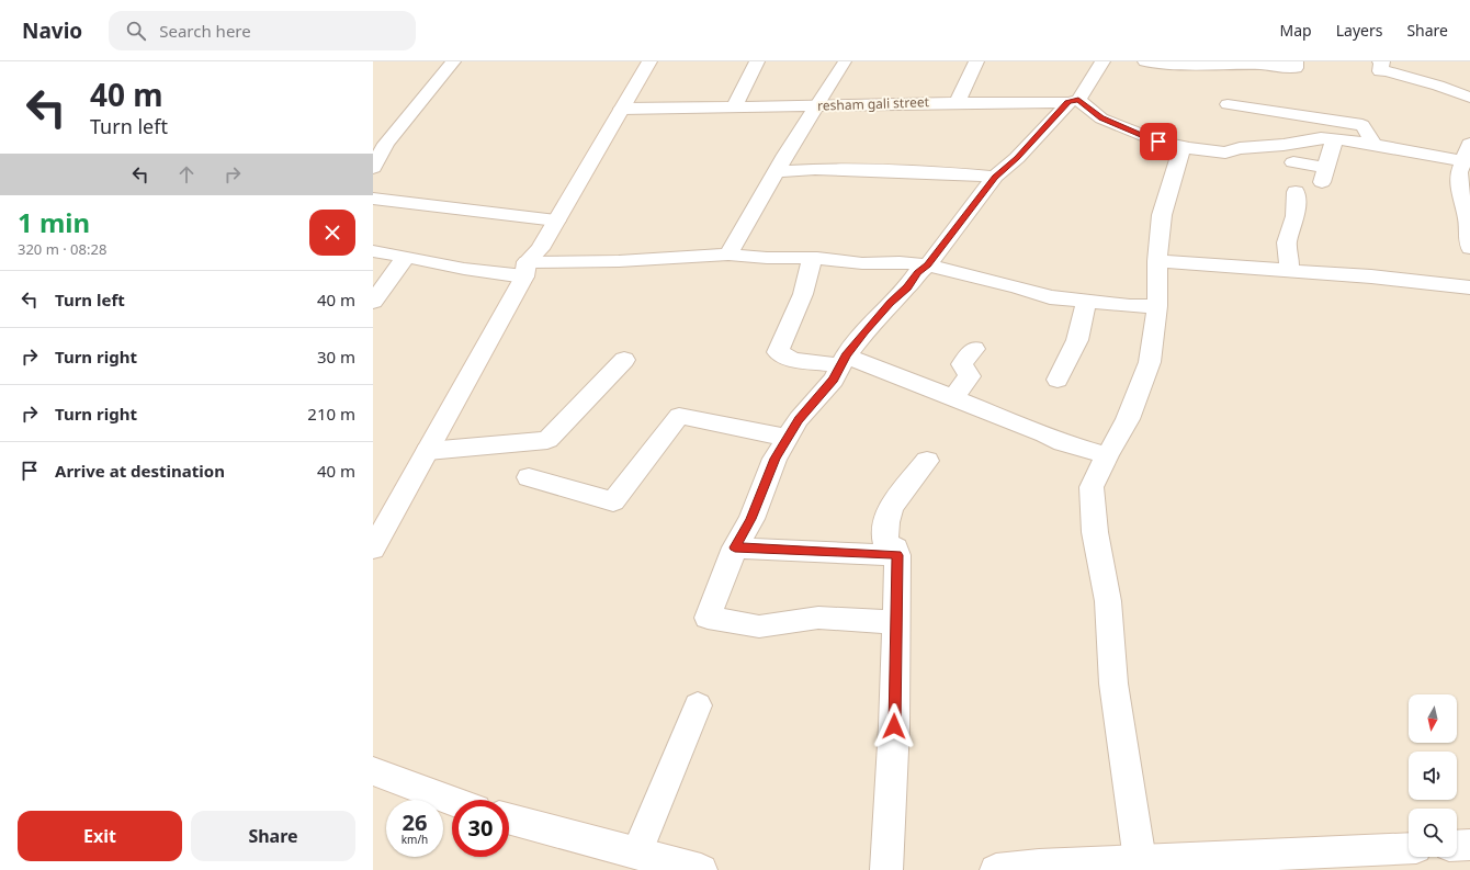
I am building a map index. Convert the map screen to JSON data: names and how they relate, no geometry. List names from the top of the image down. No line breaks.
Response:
{"streets":{"street":["resham gali street"]},"north":"bottom","page":{"header":"Navio","search":"Search here","nav":["Map","Layers","Share"],"turn":["40 m","Turn left"],"heading":["1 min","320 m · 08:28"],"list":[{"name":"Turn left","value":"40 m"},{"name":"Turn right","value":"30 m"},{"name":"Turn right","value":"210 m"},{"name":"Arrive at destination","value":"40 m"}],"speed":"26 km/h","limit":"30","buttons":["Exit","Share"]}}
